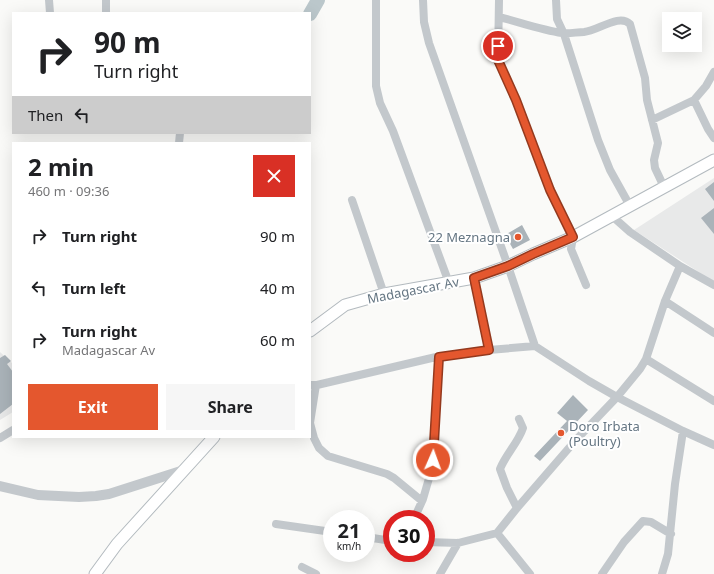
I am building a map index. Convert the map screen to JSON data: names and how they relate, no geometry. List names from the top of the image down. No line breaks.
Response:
{"streets":{"main road":["Madagascar Av"]},"places":["22 Meznagna","Doro Irbata (Poultry)"],"page":{"turn":["90 m","Turn right"],"then":"Then","heading":["2 min","460 m · 09:36"],"list":[{"name":"Turn right","value":"90 m"},{"name":"Turn left","value":"40 m"},{"name":"Turn right","note":"Madagascar Av","value":"60 m"}],"buttons":["Exit","Share"],"speed":"21 km/h","limit":"30"}}
